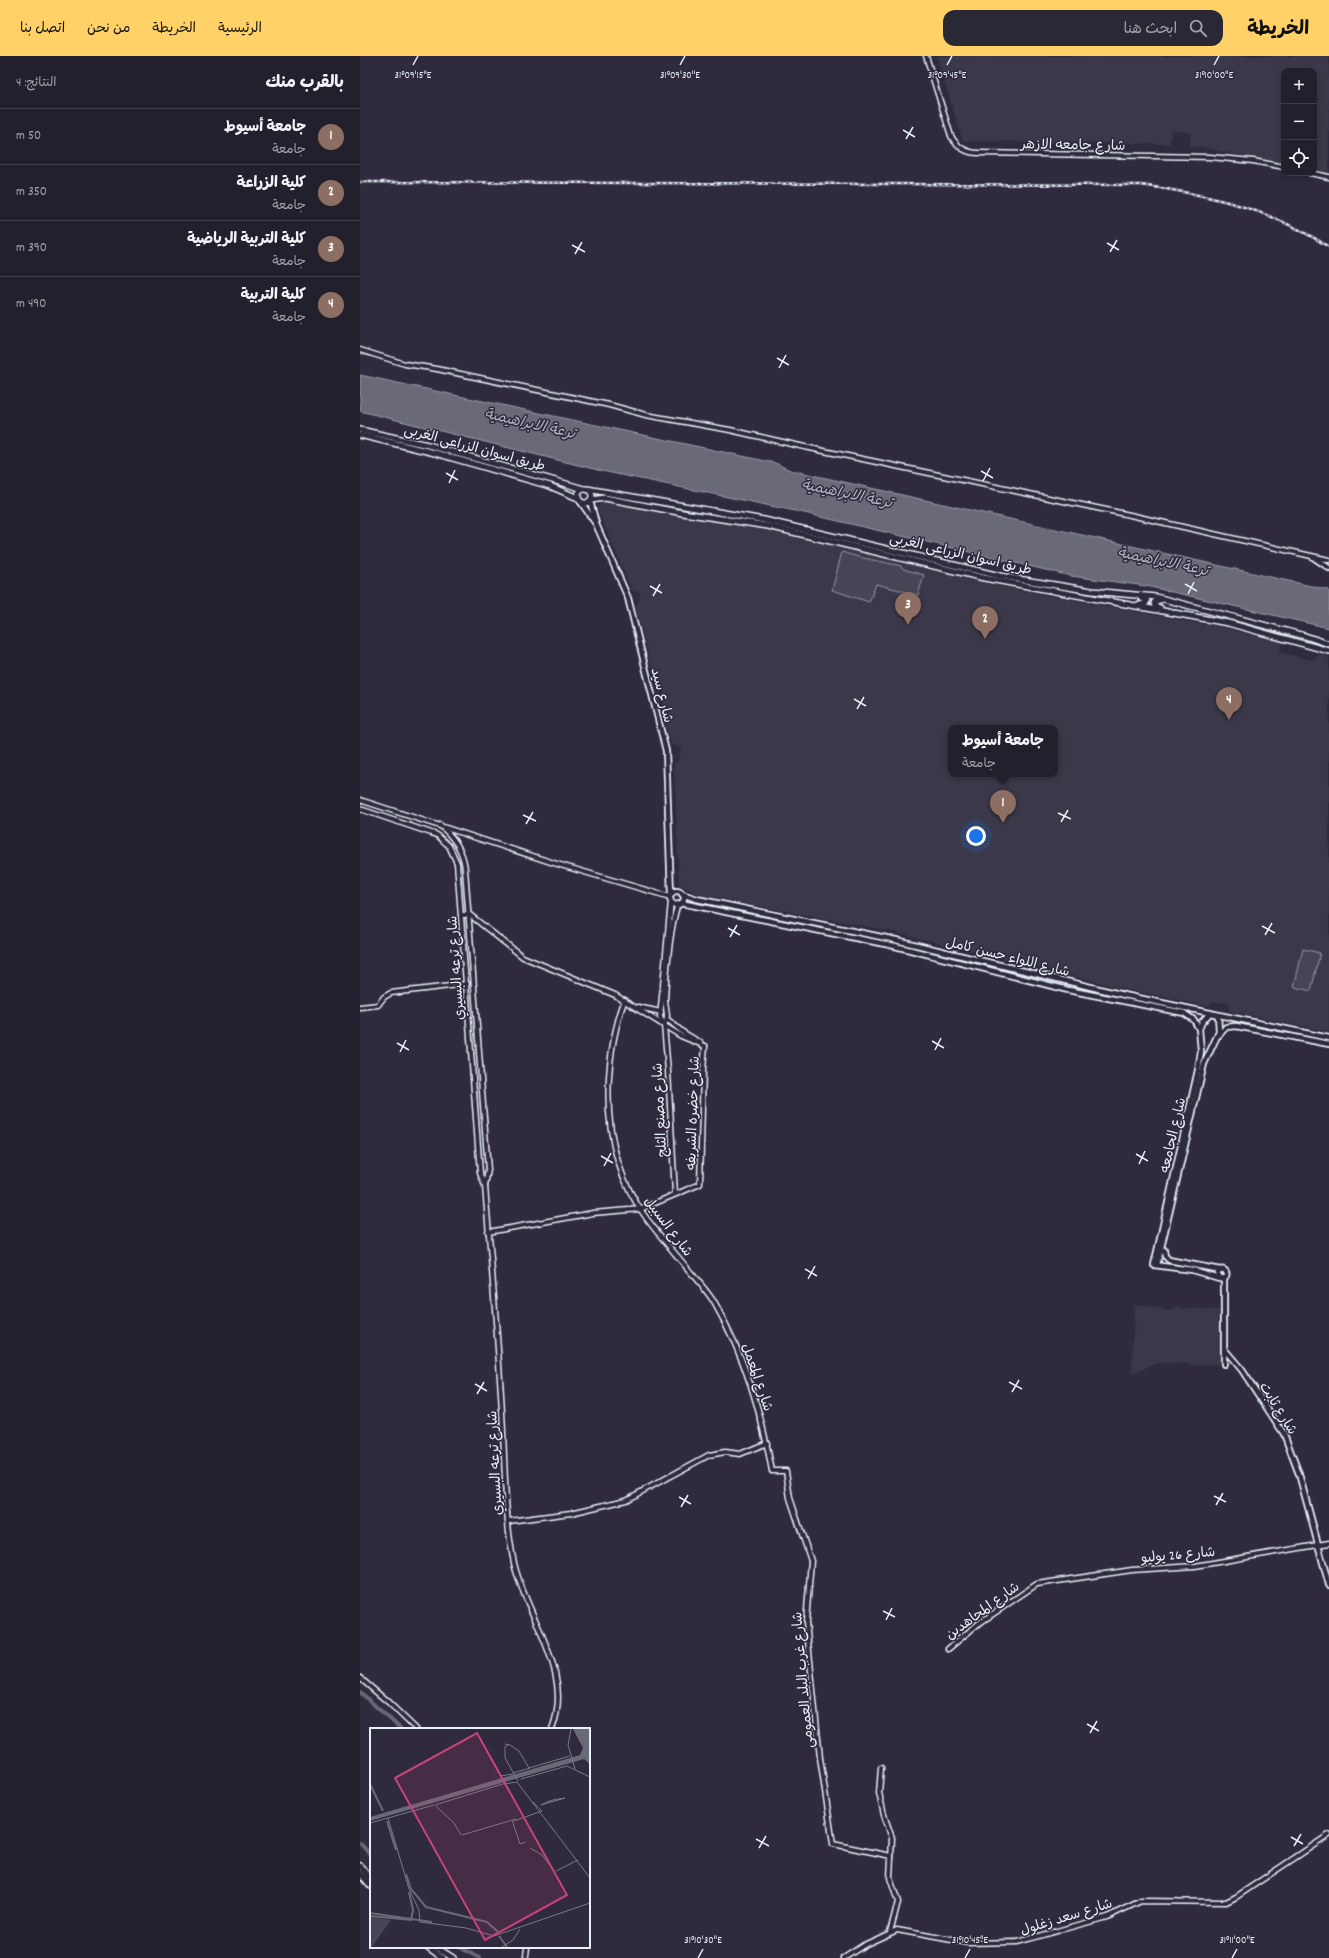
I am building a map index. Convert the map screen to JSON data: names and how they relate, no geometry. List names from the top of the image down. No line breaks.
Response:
{"streets":{"main road":["طريق اسوان الزراعى الغربى","شارع سيد","شارع اللواء حسن كامل","شارع الجامعه","شارع ثابت"],"street":["شارع جامعه الازهر","شارع ترعه البسيري","شارع مصنع الثلج","شارع خضره الشريفه","شارع السبيل","شارع المعمل","شارع 26 يوليو","شارع المجاهدين","شارع غرب البلد العمومى","شارع سعد زغلول"]},"crossings":[["طريق اسوان الزراعى الغربى","شارع سيد"],["شارع سيد","شارع اللواء حسن كامل"],["شارع سيد","شارع مصنع الثلج"],["شارع اللواء حسن كامل","شارع الجامعه"],["شارع مصنع الثلج","شارع خضره الشريفه"],["شارع السبيل","شارع المعمل"],["شارع المعمل","شارع غرب البلد العمومى"],["شارع ثابت","شارع 26 يوليو"],["شارع 26 يوليو","شارع المجاهدين"]],"water":["ترعة الابراهيمية"],"page":{"header":"الخريطة","search":"ابحث هنا","nav":["الرئيسية","الخريطة","من نحن","اتصل بنا"],"heading":["بالقرب منك","النتائج: 4"],"map_buttons":["+","−"],"list":[{"mark":"1","name":"جامعة أسيوط","note":"جامعة","value":"50 m"},{"mark":"2","name":"كلية الزراعة","note":"جامعة","value":"350 m"},{"mark":"3","name":"كلية التربية الرياضية","note":"جامعة","value":"390 m"},{"mark":"4","name":"كلية التربية","note":"جامعة","value":"490 m"}],"pins":["3","2","4","1"],"popup":["جامعة أسيوط","جامعة"]},"coordinates":["31°09'15\"E","31°09'30\"E","31°09'45\"E","31°10'00\"E","31°10'30\"E","31°10'45\"E","31°11'00\"E"]}
